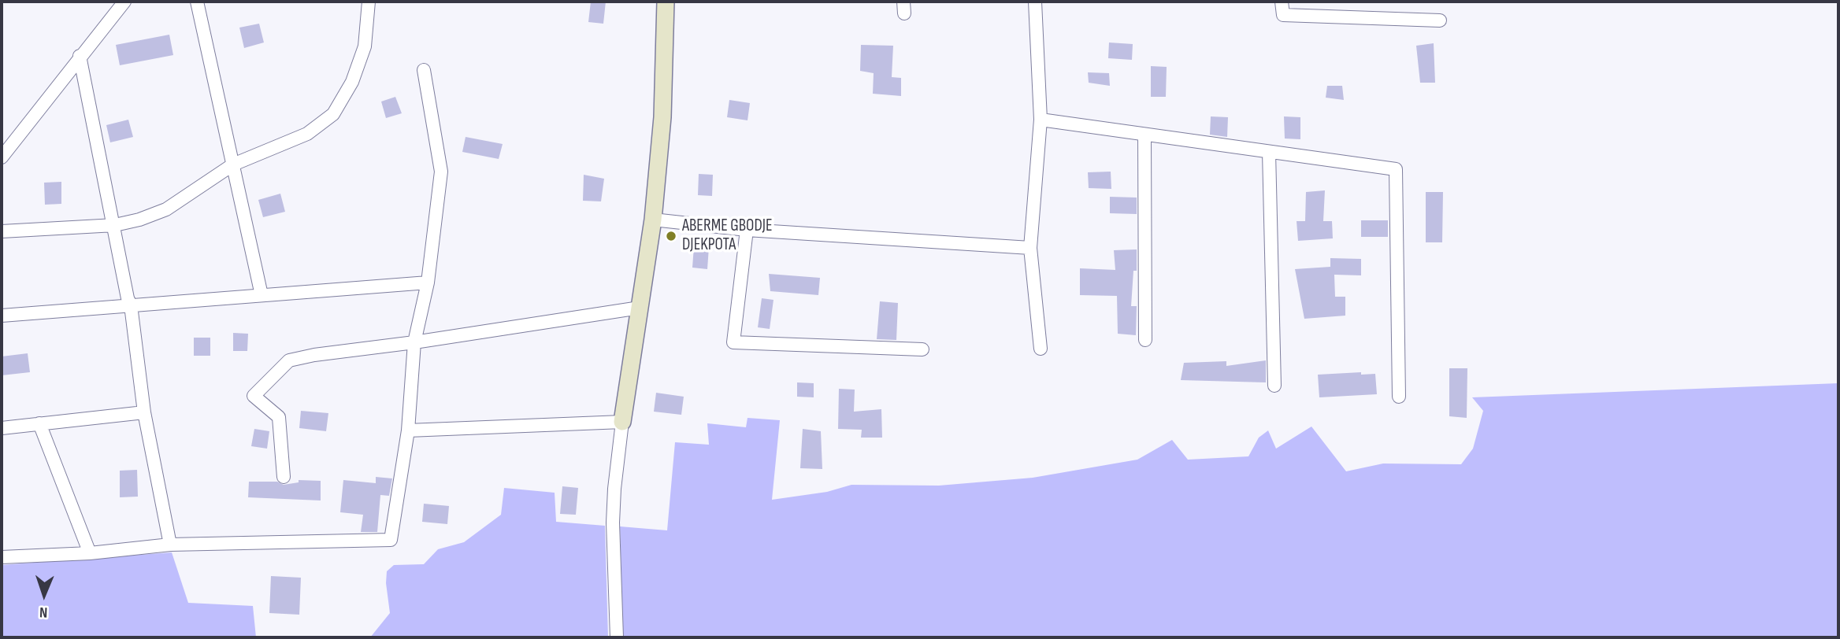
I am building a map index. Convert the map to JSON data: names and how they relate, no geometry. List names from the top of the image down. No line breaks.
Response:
{"places":["ABERME GBODJE DJEKPOTA"],"north":"bottom"}
